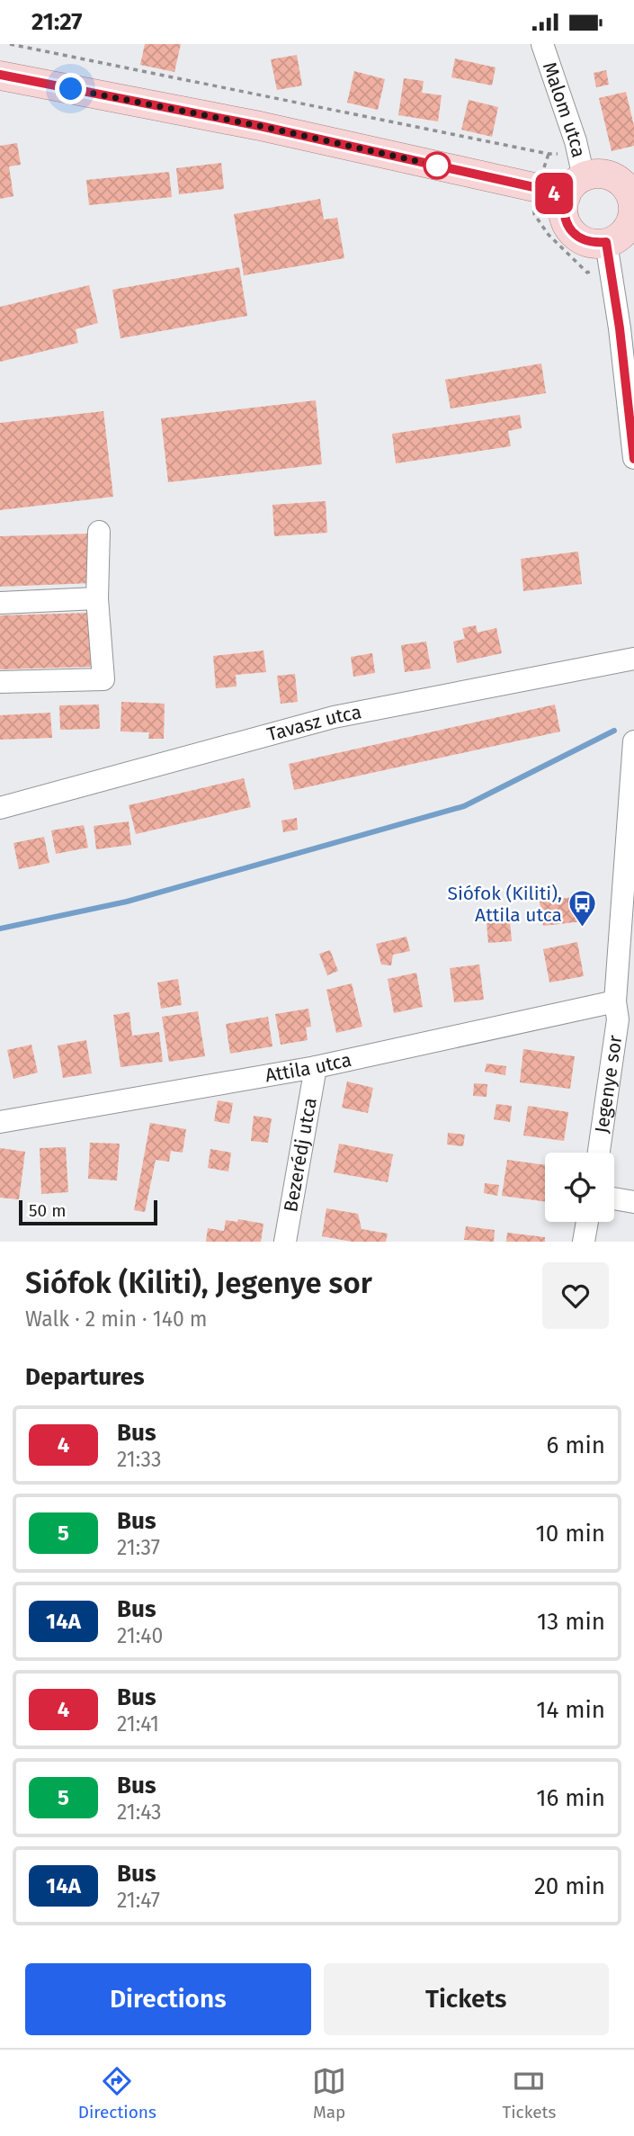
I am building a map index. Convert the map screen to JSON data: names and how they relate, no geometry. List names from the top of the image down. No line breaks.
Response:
{"streets":{"street":["Malom utca","Tavasz utca","Attila utca","Jegenye sor","Bezerédj utca"]},"crossings":[["Attila utca","Jegenye sor"],["Attila utca","Bezerédj utca"]],"places":{"bus stop":["Siófok (Kiliti), Attila utca"]},"lines":["bus line 4"],"scale_bar":"50 m","page":{"status":"21:27","on_map":"4","scale":"50 m","heading":[["Siófok (Kiliti), Jegenye sor","Walk · 2 min · 140 m"],"Departures"],"list":[{"mark":"4","name":"Bus","note":"21:33","value":"6 min"},{"mark":"5","name":"Bus","note":"21:37","value":"10 min"},{"mark":"14A","name":"Bus","note":"21:40","value":"13 min"},{"mark":"4","name":"Bus","note":"21:41","value":"14 min"},{"mark":"5","name":"Bus","note":"21:43","value":"16 min"},{"mark":"14A","name":"Bus","note":"21:47","value":"20 min"}],"buttons":["Directions","Tickets"],"tabs":["Directions","Map","Tickets"]}}
